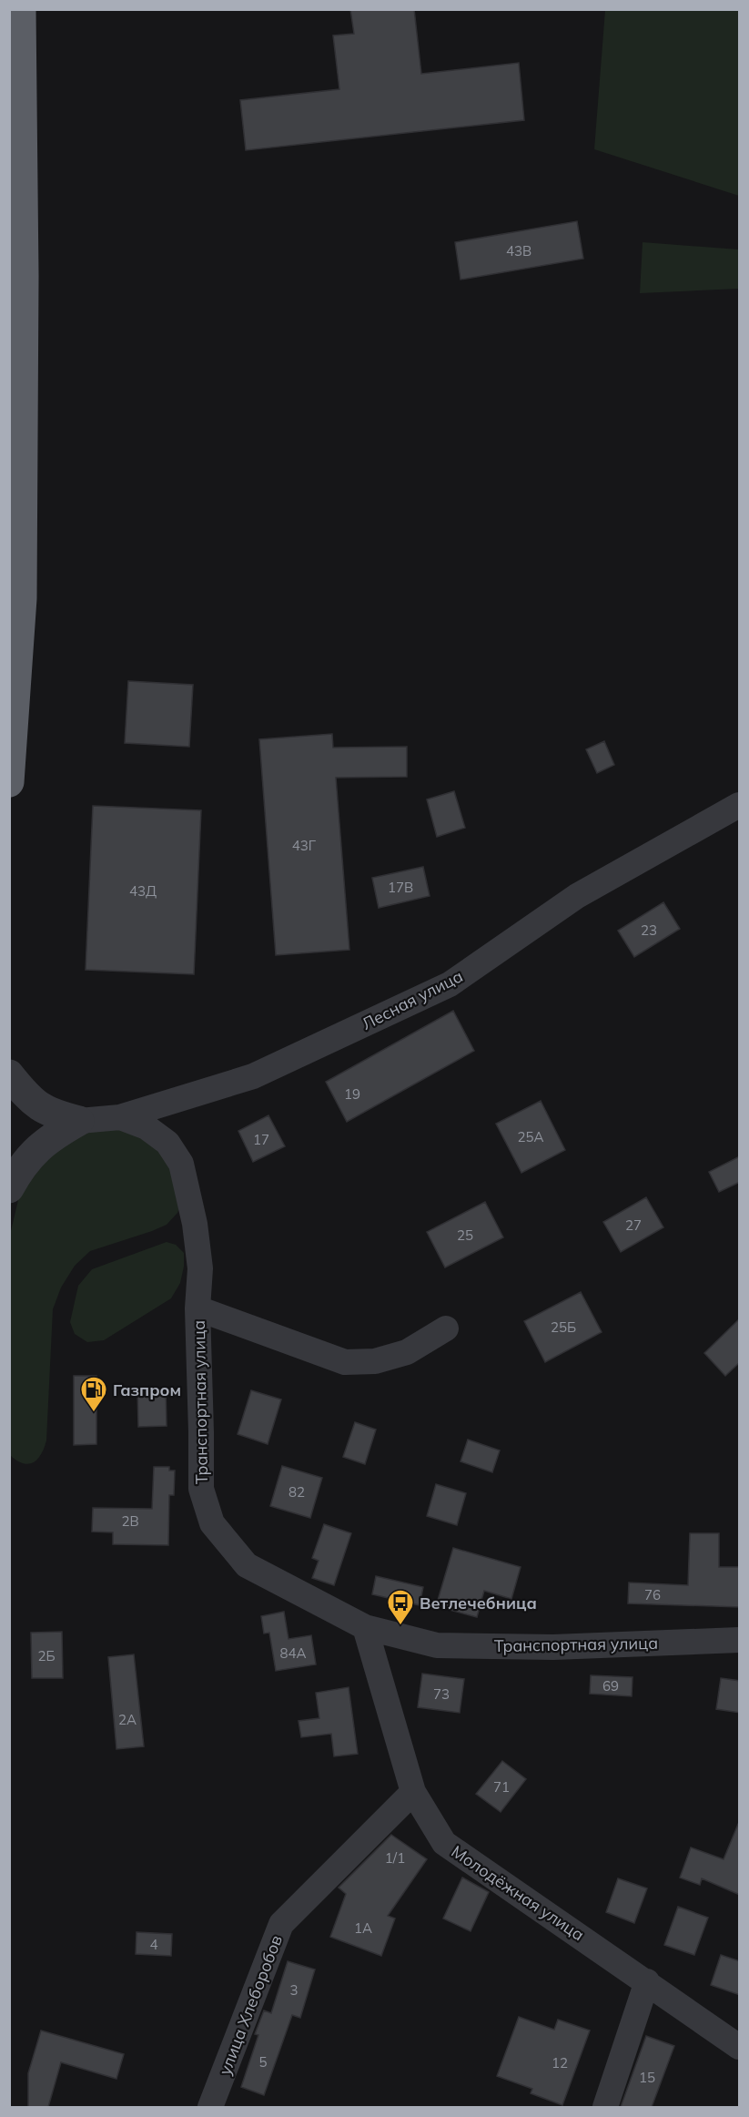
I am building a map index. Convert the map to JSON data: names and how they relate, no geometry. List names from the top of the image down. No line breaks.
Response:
{"streets":{"street":["Лесная улица","Транспортная улица","Молодёжная улица","улица Хлеборобов"]},"crossings":[["Лесная улица","Транспортная улица"],["Транспортная улица","Молодёжная улица"],["Молодёжная улица","улица Хлеборобов"]],"places":{"fuel station":["Газпром"],"bus stop":["Ветлечебница"]},"house_numbers":["43В","43Г","17В","43Д","23","19","25А","17","27","25","25Б","82","2В","76","84А","2Б","69","73","2А","71","1/1","1А","4","3","5","12","15"]}
